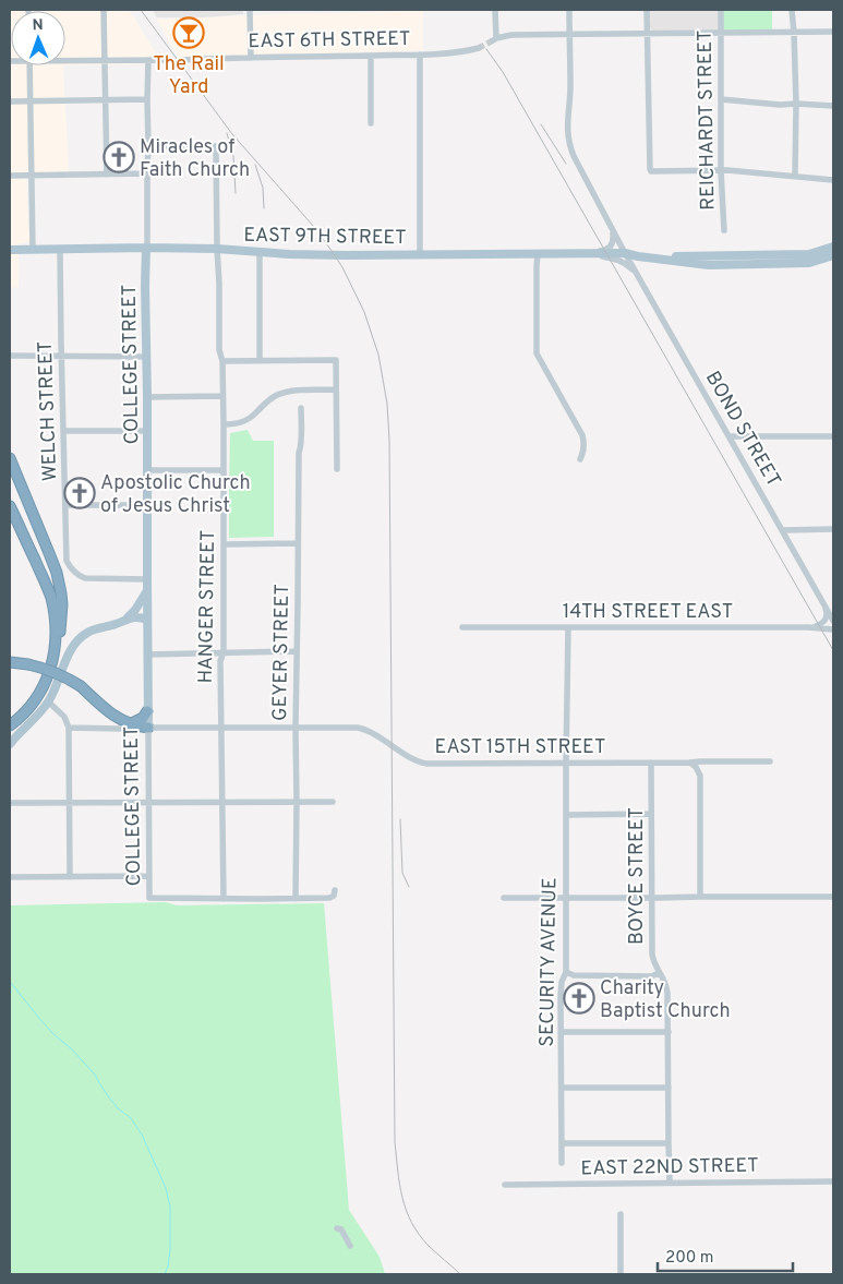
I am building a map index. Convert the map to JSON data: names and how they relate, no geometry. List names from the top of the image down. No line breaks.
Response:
{"streets":{"main road":["EAST 9TH STREET","COLLEGE STREET"],"street":["EAST 6TH STREET","REICHARDT STREET","WELCH STREET","BOND STREET","HANGER STREET","14TH STREET EAST","GEYER STREET","EAST 15TH STREET","BOYCE STREET","SECURITY AVENUE","EAST 22ND STREET"]},"crossings":[["EAST 9TH STREET","COLLEGE STREET"],["EAST 9TH STREET","WELCH STREET"],["EAST 9TH STREET","BOND STREET"],["EAST 9TH STREET","HANGER STREET"],["COLLEGE STREET","WELCH STREET"],["COLLEGE STREET","HANGER STREET"],["COLLEGE STREET","EAST 15TH STREET"],["HANGER STREET","EAST 15TH STREET"],["14TH STREET EAST","SECURITY AVENUE"],["GEYER STREET","EAST 15TH STREET"],["EAST 15TH STREET","BOYCE STREET"],["EAST 15TH STREET","SECURITY AVENUE"],["BOYCE STREET","EAST 22ND STREET"]],"places":{"bar":["The Rail Yard"],"church":["Miracles of Faith Church","Apostolic Church of Jesus Christ","Charity Baptist Church"]},"scale_bar":"200 m","north":"top"}
